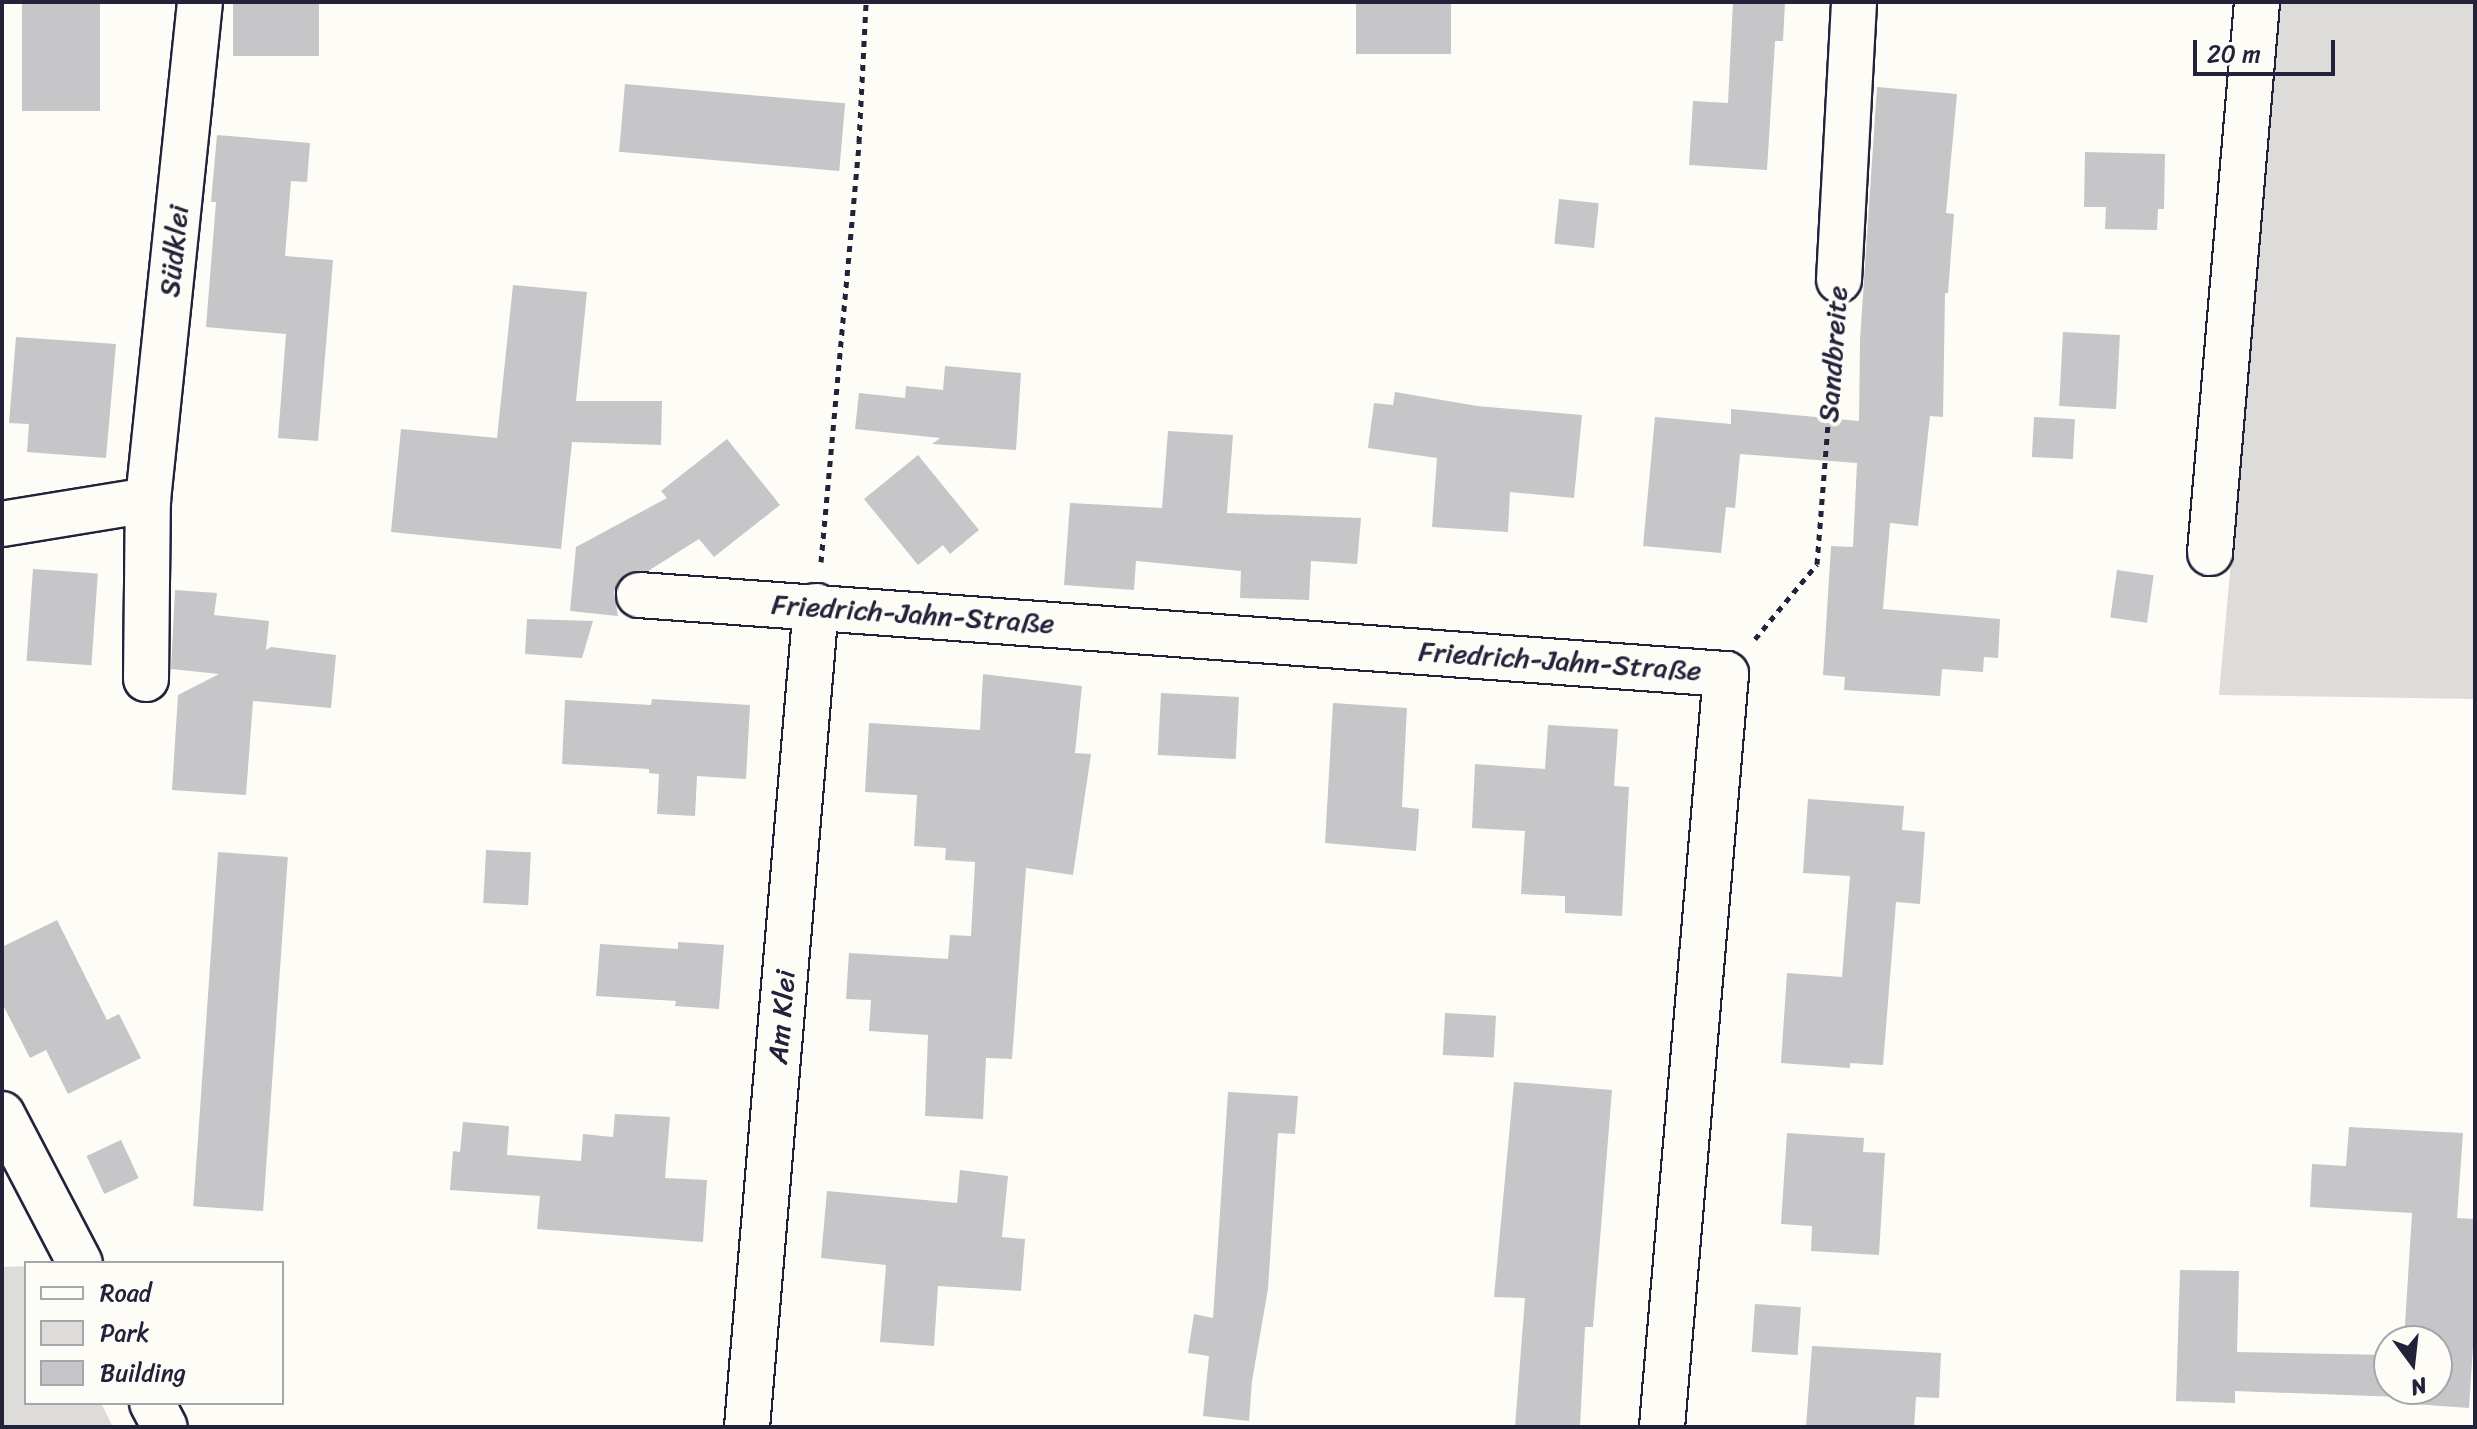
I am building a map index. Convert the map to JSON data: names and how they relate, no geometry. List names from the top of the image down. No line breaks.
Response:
{"streets":{"street":["Südklei","Sandbreite","Friedrich-Jahn-Straße","Am Klei"]},"crossings":[["Sandbreite","Friedrich-Jahn-Straße"],["Friedrich-Jahn-Straße","Am Klei"]],"legend":["Road","Park","Building"],"scale_bar":"20 m","north":"bottom"}
